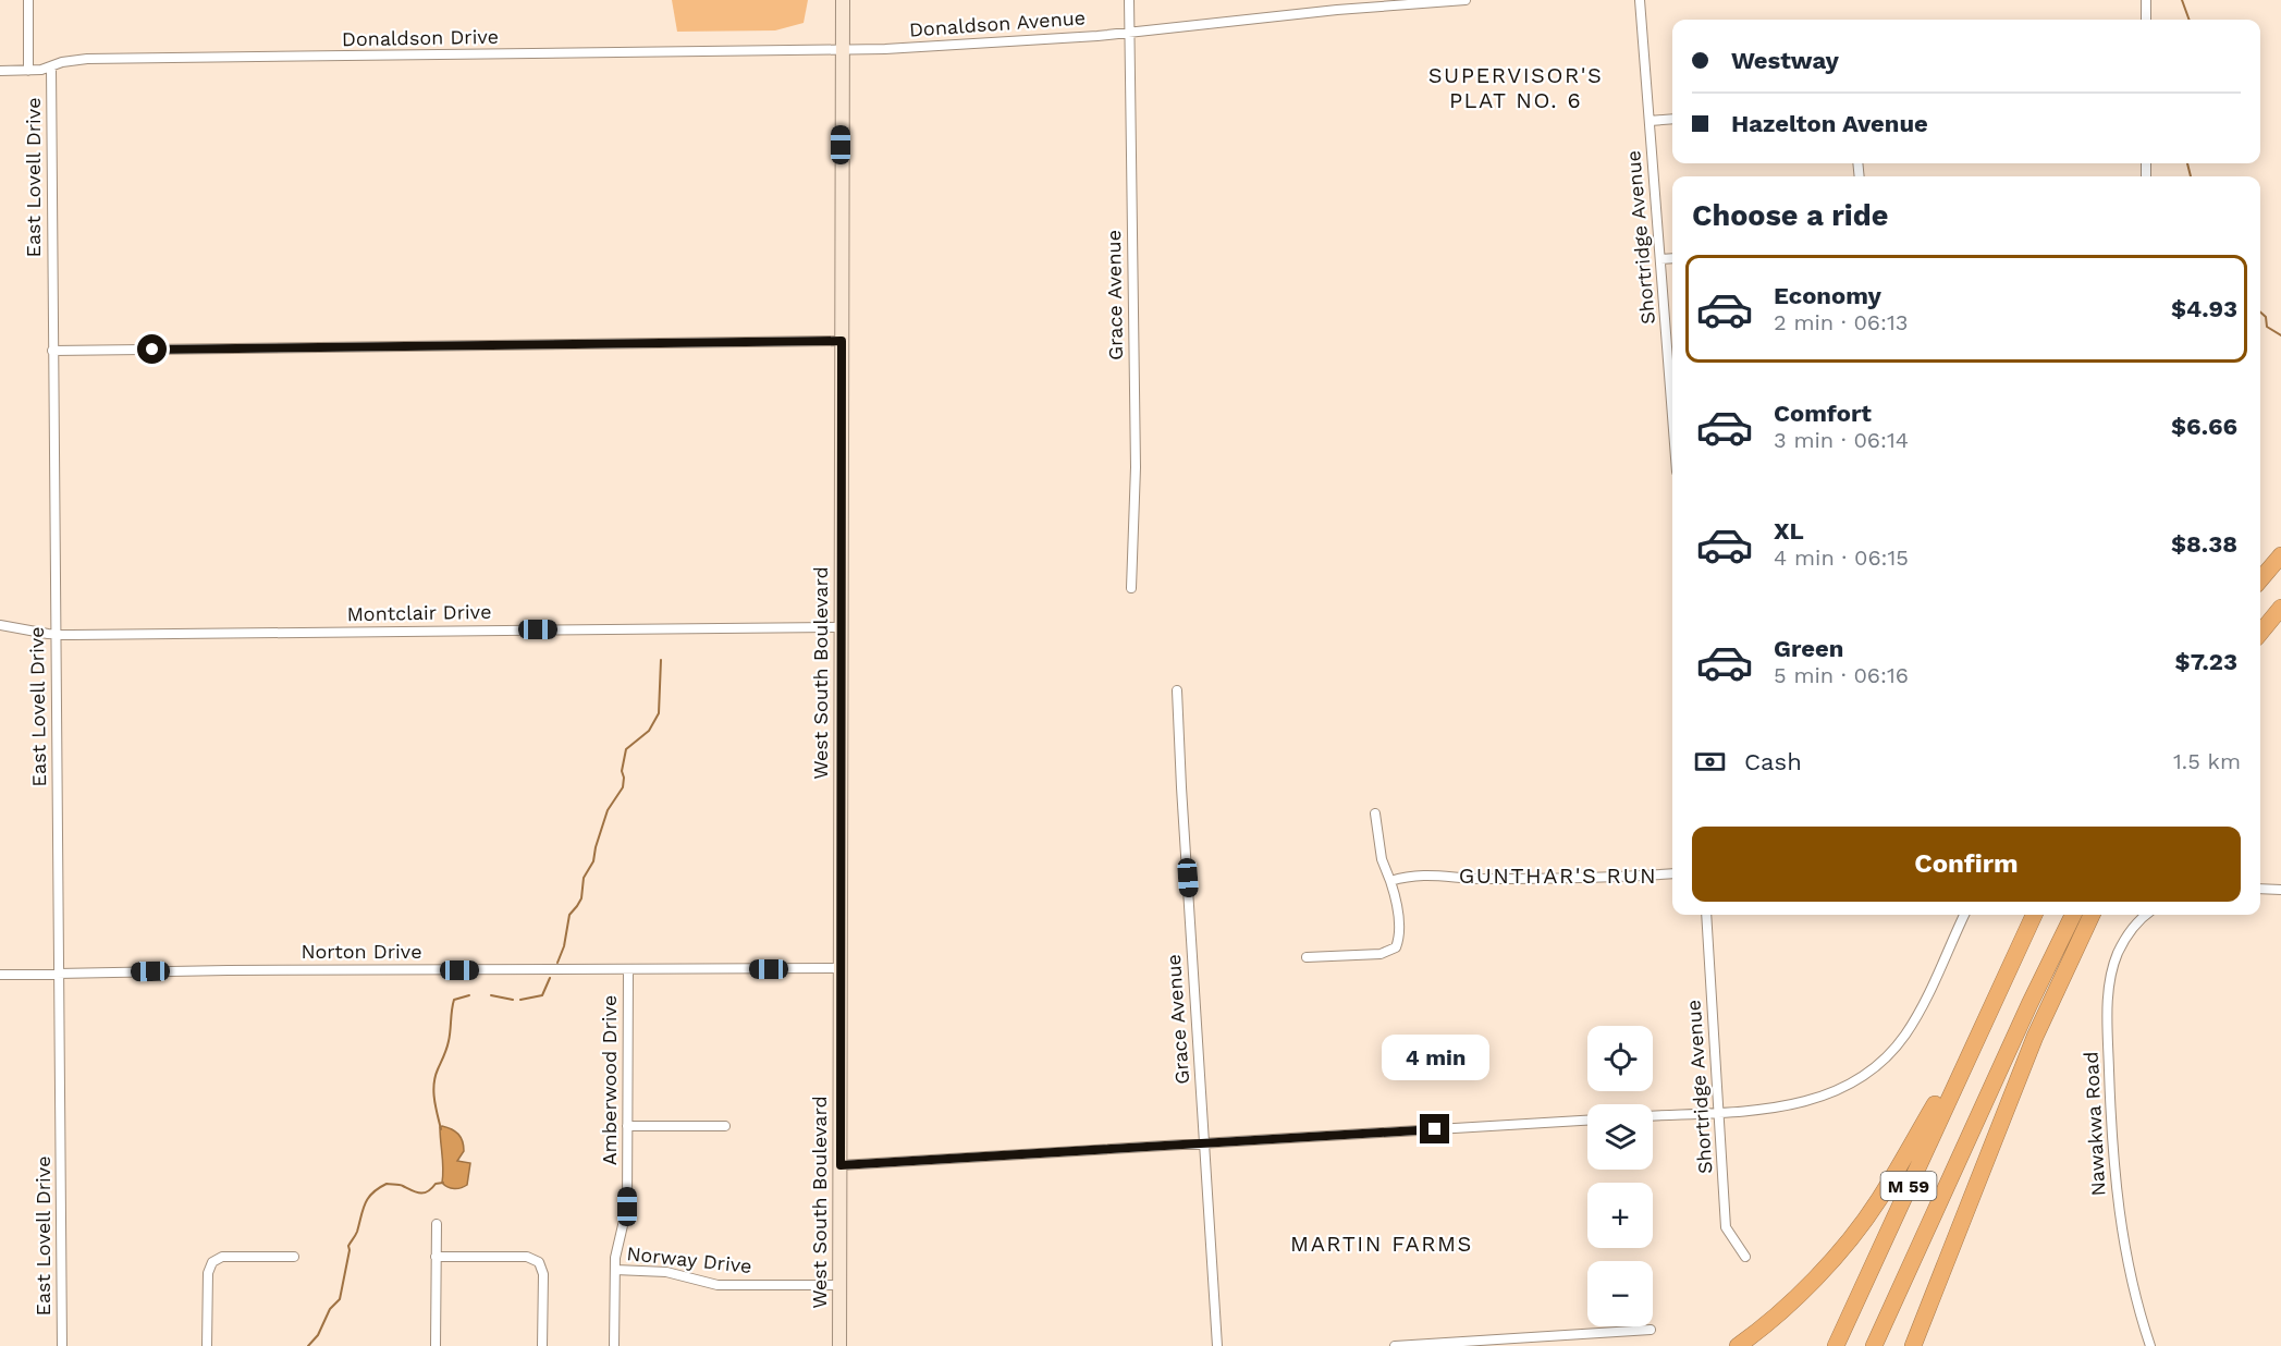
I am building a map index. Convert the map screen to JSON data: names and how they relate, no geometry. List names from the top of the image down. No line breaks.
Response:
{"streets":{"highway":["M 59"],"street":["Donaldson Avenue","Donaldson Drive","East Lovell Drive","Shortridge Avenue","Grace Avenue","Montclair Drive","West South Boulevard","Norton Drive","Amberwood Drive","Nawakwa Road","Norway Drive"]},"crossings":[["Donaldson Avenue","Donaldson Drive"],["Donaldson Avenue","Grace Avenue"],["Donaldson Avenue","West South Boulevard"],["Donaldson Drive","East Lovell Drive"],["Donaldson Drive","West South Boulevard"],["East Lovell Drive","Montclair Drive"],["East Lovell Drive","Norton Drive"],["Montclair Drive","West South Boulevard"],["West South Boulevard","Norton Drive"],["West South Boulevard","Norway Drive"],["Norton Drive","Amberwood Drive"],["Amberwood Drive","Norway Drive"]],"districts":["SUPERVISOR'S PLAT NO. 6","GUNTHAR'S RUN","MARTIN FARMS"],"page":{"banner":["Westway","Hazelton Avenue"],"heading":"Choose a ride","list":[{"name":"Economy","note":"2 min · 06:13","value":"$4.93"},{"name":"Comfort","note":"3 min · 06:14","value":"$6.66"},{"name":"XL","note":"4 min · 06:15","value":"$8.38"},{"name":"Green","note":"5 min · 06:16","value":"$7.23"}],"pay":["Cash","1.5 km"],"buttons":"Confirm","map_buttons":["+","−"],"bubble":"4 min"}}
